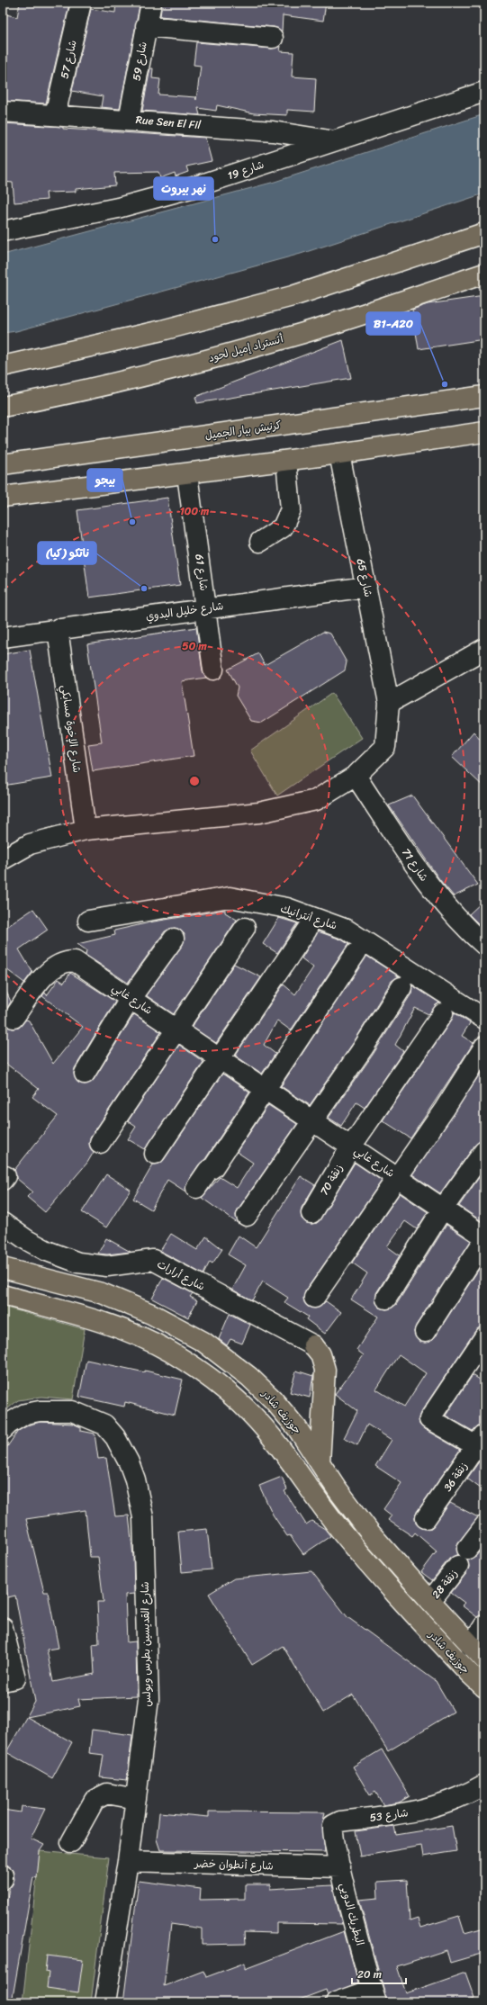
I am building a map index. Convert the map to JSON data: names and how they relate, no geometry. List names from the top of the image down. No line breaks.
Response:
{"streets":{"highway":["أتستراد إميل لحود","كرنيش بيار الجميل","جوزيف شادر"],"street":["شارع 57","شارع 59","Rue Sen El Fil","شارع 19","شارع 61","شارع 65","شارع خليل البدوي","شارع الإخوة مسابكي","شارع 71","شارع أنترانيك","شارع غابي","زنقة 70","شارع أرارات","زنقة 36","زنقة 28","شارع القديسين بطرس وبولس","شارع 53","شارع أنطوان خضر","البطريك الدويي"]},"crossings":[["شارع 57","Rue Sen El Fil"],["شارع 59","Rue Sen El Fil"],["Rue Sen El Fil","شارع 19"],["شارع 61","شارع خليل البدوي"],["شارع 65","شارع خليل البدوي"],["شارع 65","شارع الإخوة مسابكي"],["شارع 65","شارع 71"],["شارع خليل البدوي","شارع الإخوة مسابكي"],["شارع غابي","زنقة 70"],["جوزيف شادر","زنقة 28"],["شارع القديسين بطرس وبولس","شارع أنطوان خضر"],["شارع 53","شارع أنطوان خضر"],["شارع 53","البطريك الدويي"],["شارع أنطوان خضر","البطريك الدويي"]],"places":["نهر بيروت","B1-A20","بيجو","ناتكو (كيا)"],"scale_bar":"20 m","rings":["100 m","50 m"]}
